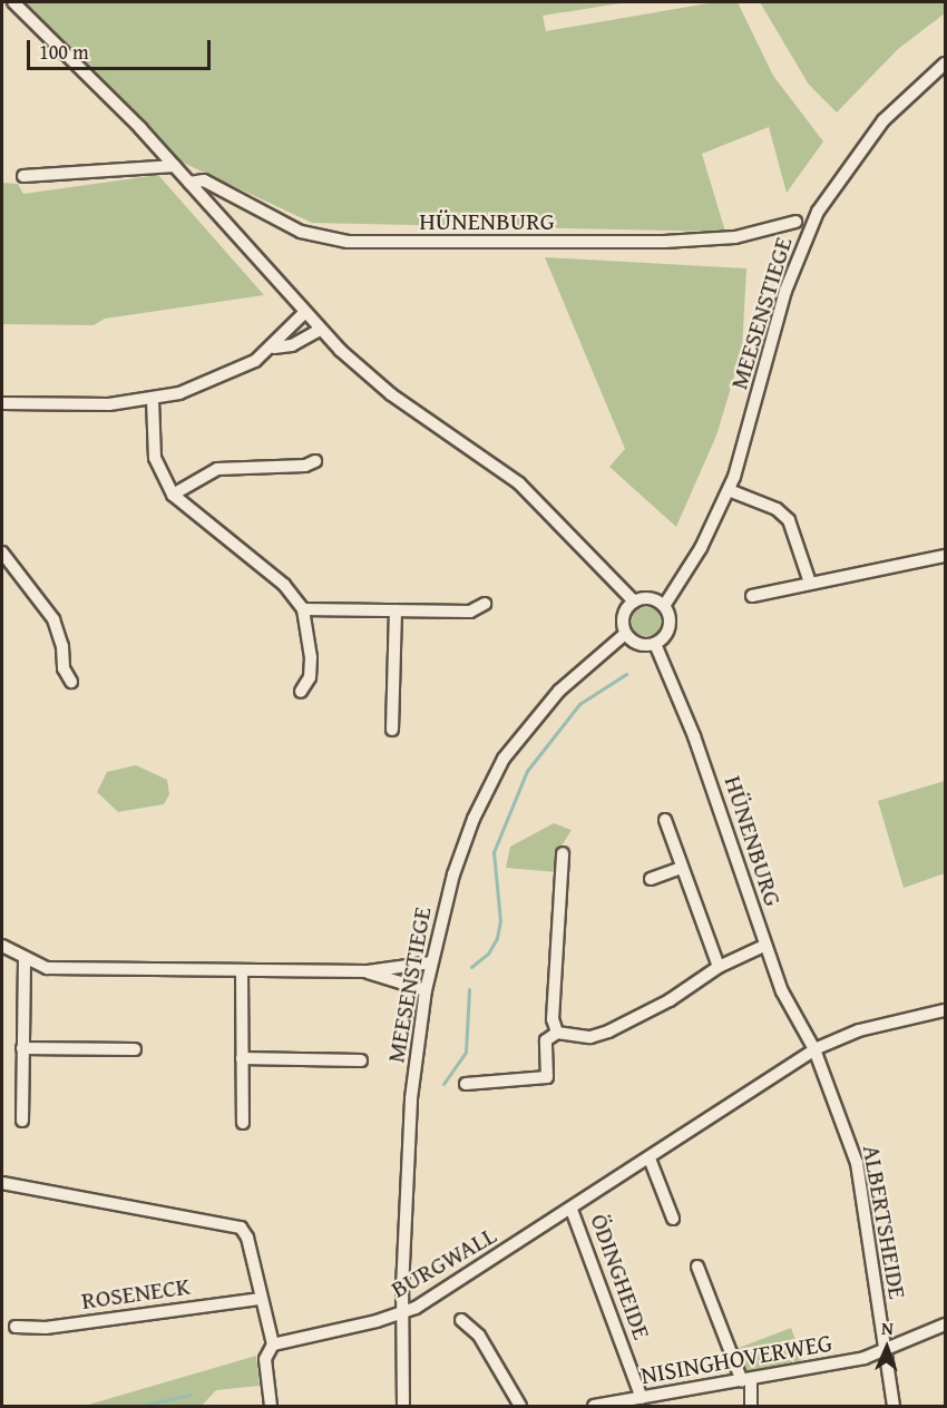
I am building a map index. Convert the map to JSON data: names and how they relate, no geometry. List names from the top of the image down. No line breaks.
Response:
{"streets":{"street":["HÜNENBURG","MEESENSTIEGE","ALBERTSHEIDE","BURGWALL","ÖDINGHEIDE","ROSENECK","NISINGHOVERWEG"]},"crossings":[["HÜNENBURG","MEESENSTIEGE"],["HÜNENBURG","ALBERTSHEIDE"],["HÜNENBURG","BURGWALL"],["MEESENSTIEGE","BURGWALL"],["ALBERTSHEIDE","BURGWALL"],["ALBERTSHEIDE","NISINGHOVERWEG"],["BURGWALL","ÖDINGHEIDE"],["ÖDINGHEIDE","NISINGHOVERWEG"]],"scale_bar":"100 m","north":"top"}
